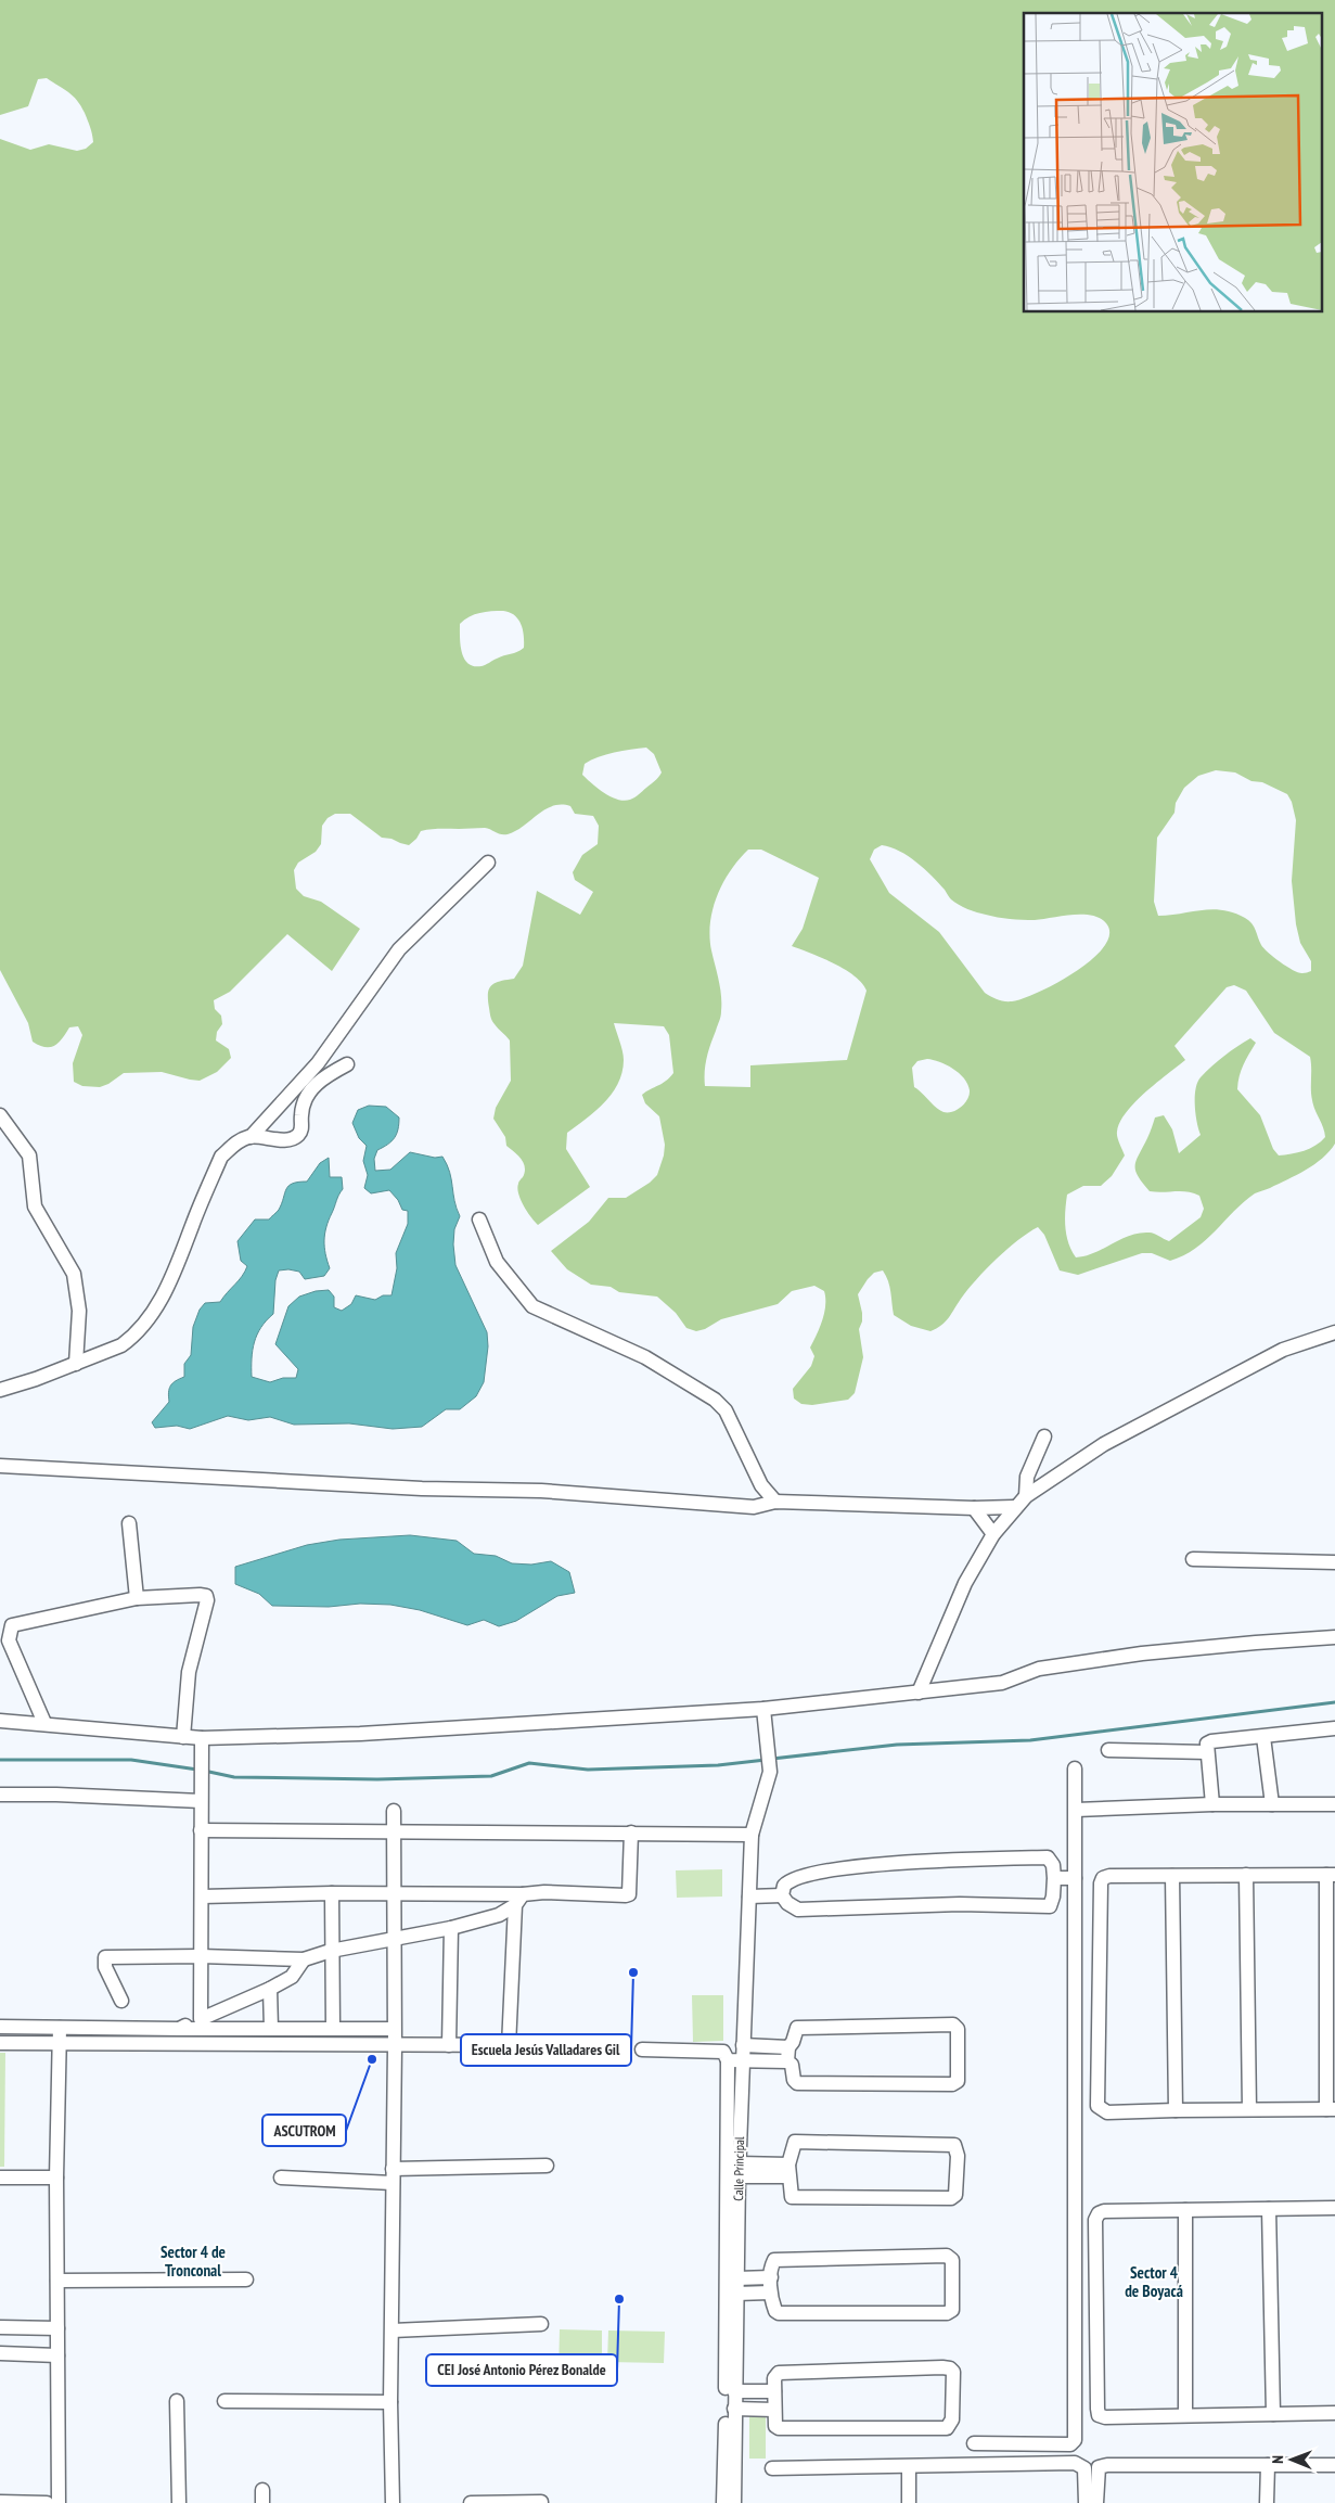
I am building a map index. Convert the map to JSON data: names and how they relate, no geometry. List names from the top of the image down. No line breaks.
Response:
{"streets":{"street":["Calle Principal"]},"districts":["Sector 4 de Tronconal","Sector 4 de Boyacá"],"places":["Escuela Jesús Valladares Gil","ASCUTROM","CEI José Antonio Pérez Bonalde"],"north":"left"}
